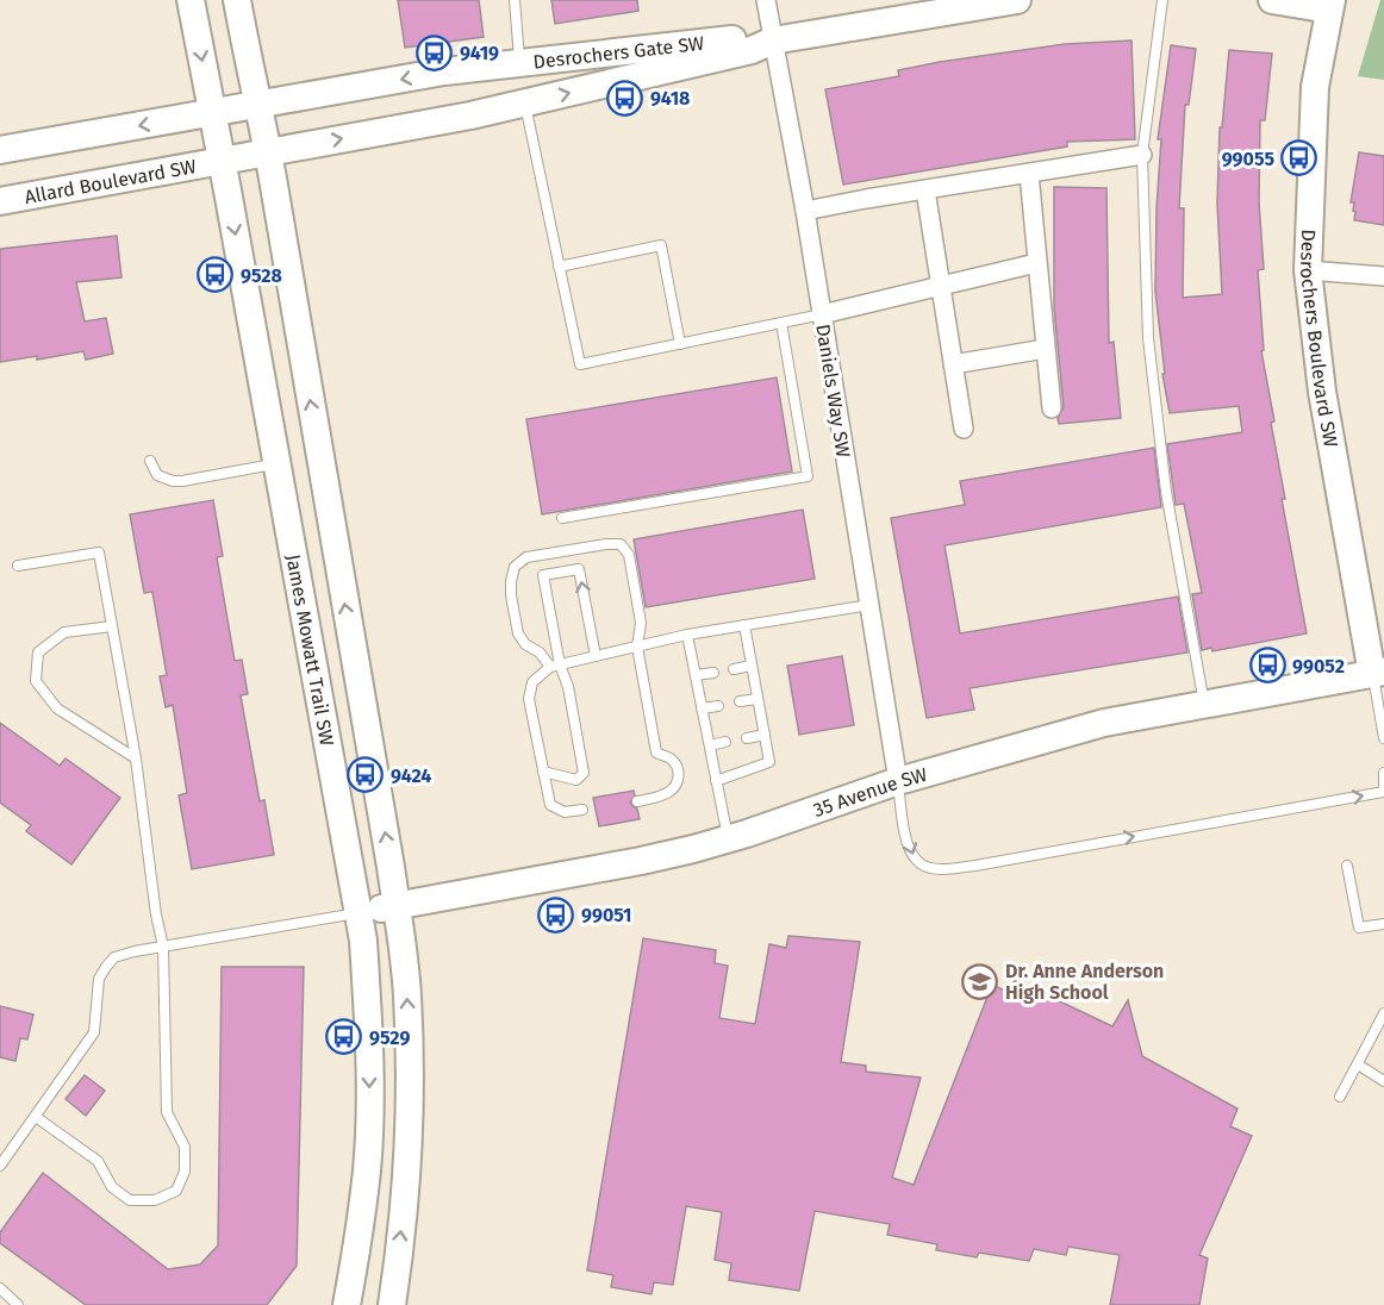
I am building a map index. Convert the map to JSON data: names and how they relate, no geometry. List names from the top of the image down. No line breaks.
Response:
{"streets":{"street":["Desrochers Gate SW","Allard Boulevard SW","Desrochers Boulevard SW","Daniels Way SW","James Mowatt Trail SW","35 Avenue SW"]},"crossings":[["Desrochers Gate SW","Allard Boulevard SW"],["Desrochers Gate SW","Daniels Way SW"],["Desrochers Gate SW","James Mowatt Trail SW"],["Allard Boulevard SW","James Mowatt Trail SW"],["Desrochers Boulevard SW","35 Avenue SW"],["Daniels Way SW","35 Avenue SW"],["James Mowatt Trail SW","35 Avenue SW"]],"places":{"bus stop":["9419","9418","99055","9528","99052","9424","99051","9529"],"school or university":["Dr. Anne Anderson High School"]}}
